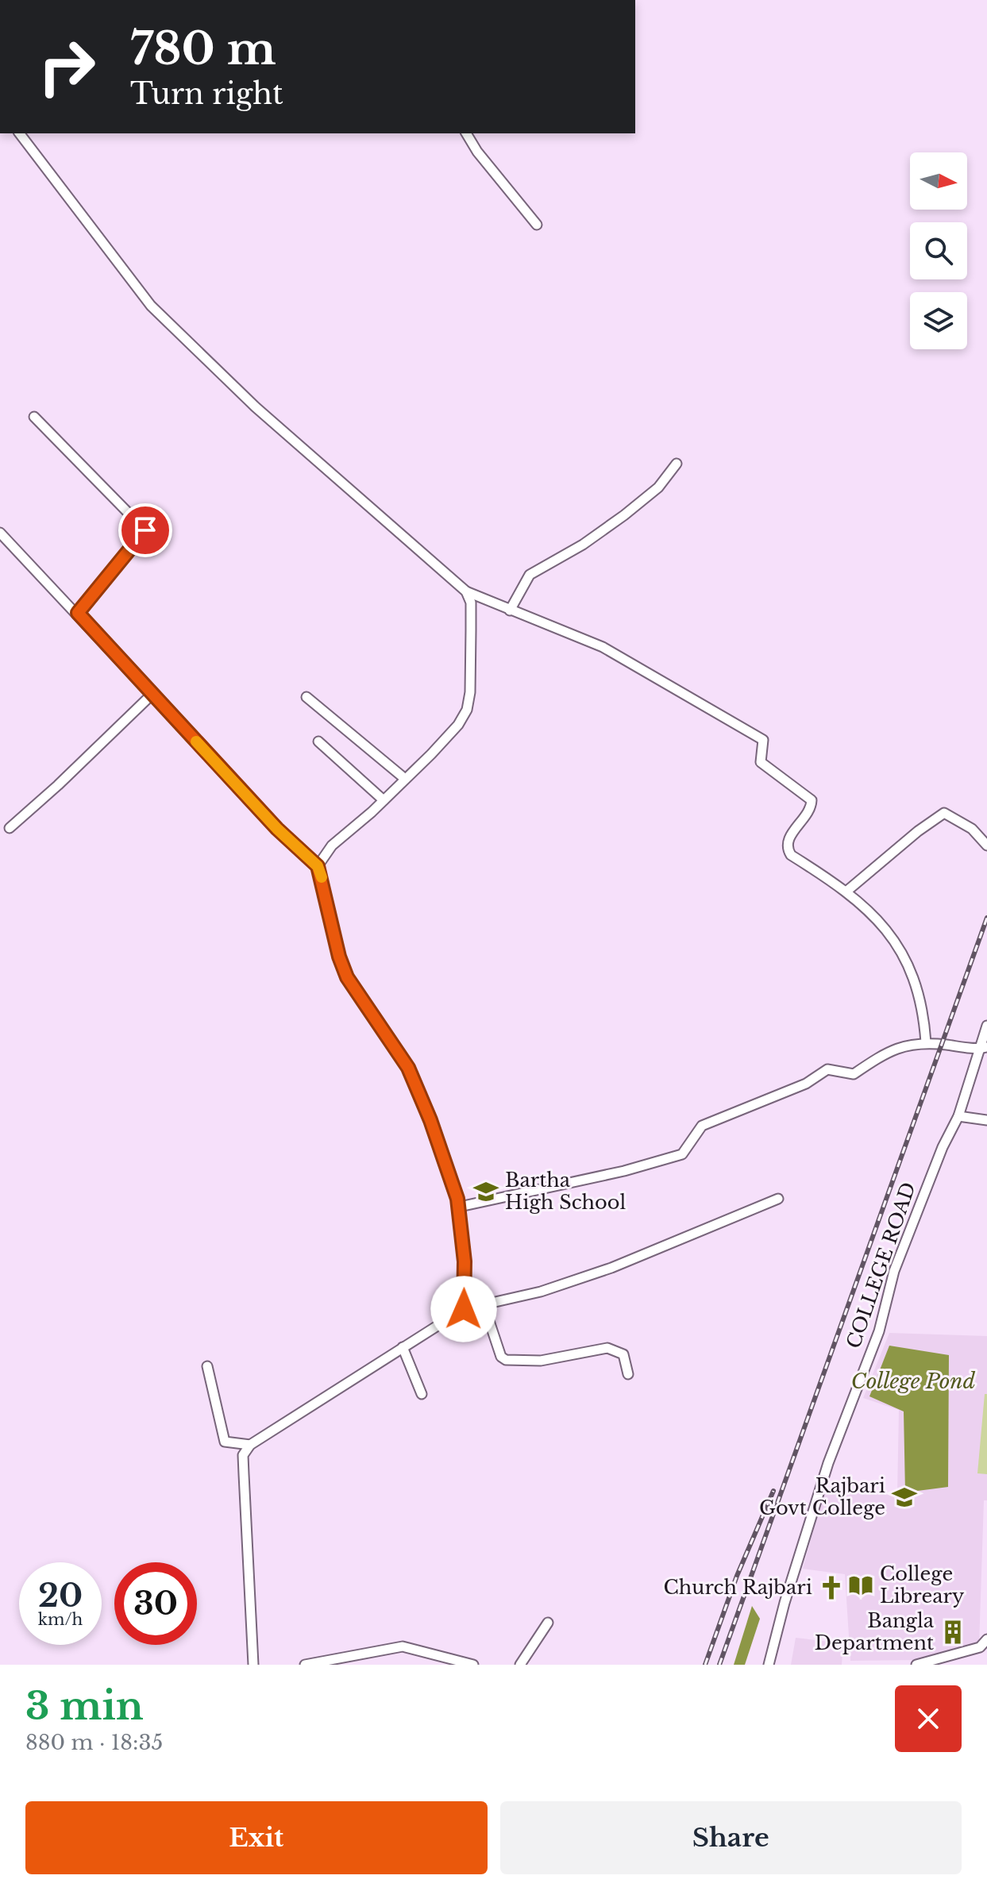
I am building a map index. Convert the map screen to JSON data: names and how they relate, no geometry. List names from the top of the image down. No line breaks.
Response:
{"streets":{"street":["COLLEGE ROAD"]},"water":["College Pond"],"places":{"school or university":["Bartha High School","Rajbari Govt College"],"library":["College Libreary"],"church":["Church Rajbari"],"building":["Bangla Department"]},"north":"right","page":{"turn":["780 m","Turn right"],"speed":"20 km/h","limit":"30","heading":["3 min","880 m · 18:35"],"buttons":["Exit","Share"]}}
